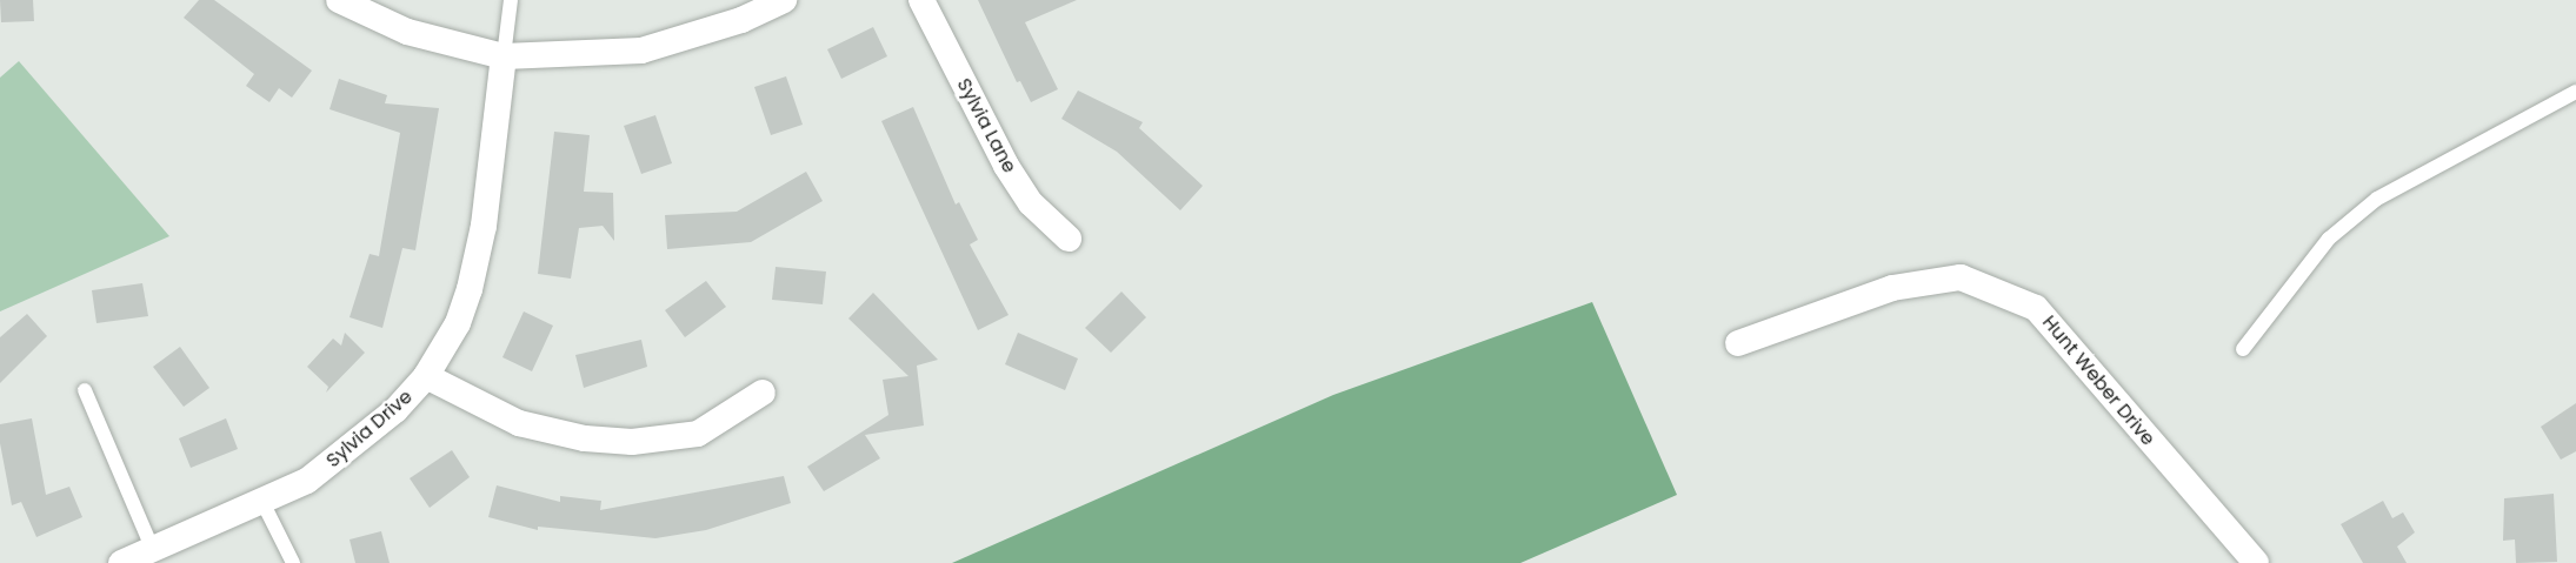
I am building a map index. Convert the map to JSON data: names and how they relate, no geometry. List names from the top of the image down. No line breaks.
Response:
{"streets":{"street":["Sylvia Lane","Hunt Weber Drive","Sylvia Drive"]}}
